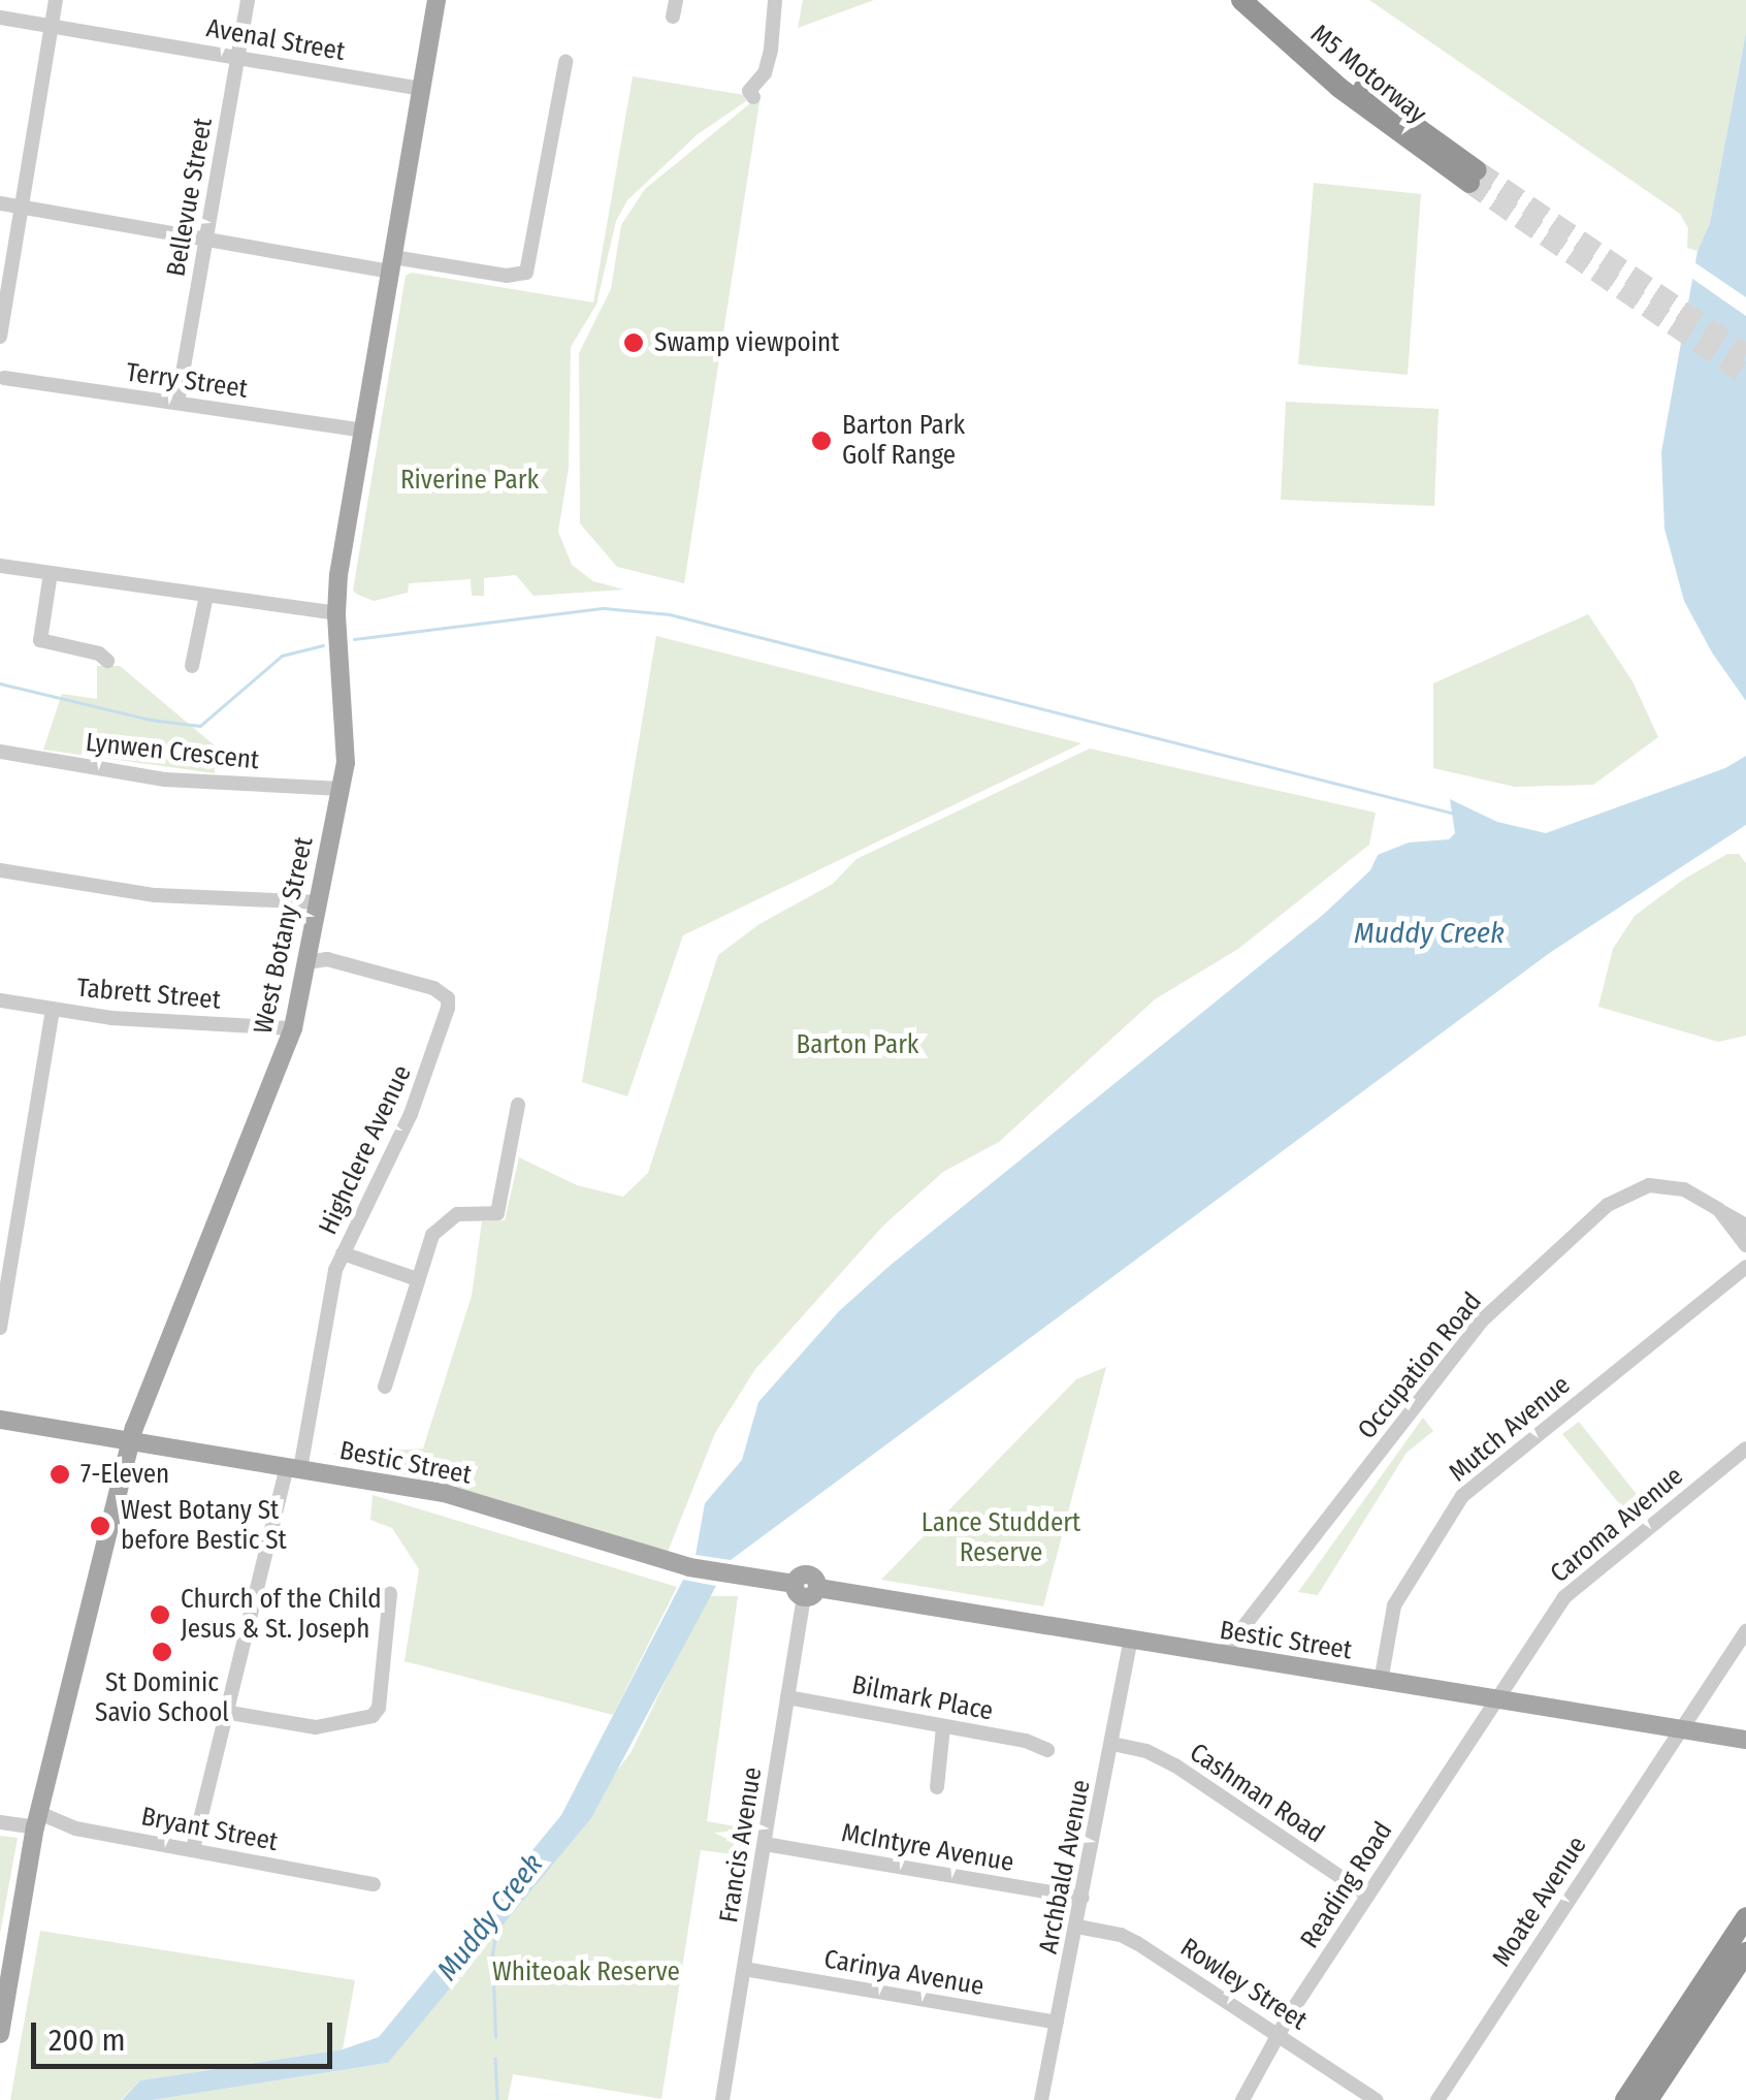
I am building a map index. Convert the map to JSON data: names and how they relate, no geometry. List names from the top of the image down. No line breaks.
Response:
{"streets":{"highway":["M5 Motorway"],"main road":["West Botany Street","Bestic Street"],"street":["Avenal Street","Bellevue Street","Terry Street","Lynwen Crescent","Tabrett Street","Highclere Avenue","Occupation Road","Mutch Avenue","Caroma Avenue","Bilmark Place","Cashman Road","Bryant Street","Francis Avenue","McIntyre Avenue","Archbald Avenue","Reading Road","Moate Avenue","Carinya Avenue","Rowley Street"]},"crossings":[["Avenal Street","Bellevue Street"],["Avenal Street","West Botany Street"],["Bellevue Street","Terry Street"],["Terry Street","West Botany Street"],["Lynwen Crescent","West Botany Street"],["West Botany Street","Tabrett Street"],["West Botany Street","Highclere Avenue"],["West Botany Street","Bestic Street"],["West Botany Street","Bryant Street"],["Highclere Avenue","Bestic Street"],["Highclere Avenue","Bryant Street"],["Occupation Road","Bestic Street"],["Mutch Avenue","Bestic Street"],["Bestic Street","Caroma Avenue"],["Bestic Street","Francis Avenue"],["Bestic Street","Archbald Avenue"],["Bestic Street","Reading Road"],["Bestic Street","Moate Avenue"],["Caroma Avenue","Reading Road"],["Bilmark Place","Francis Avenue"],["Cashman Road","Archbald Avenue"],["Cashman Road","Reading Road"],["Francis Avenue","McIntyre Avenue"],["Francis Avenue","Carinya Avenue"],["McIntyre Avenue","Archbald Avenue"],["Archbald Avenue","Carinya Avenue"],["Archbald Avenue","Rowley Street"],["Reading Road","Rowley Street"]],"water":["Muddy Creek"],"parks":["Riverine Park","Barton Park","Lance Studdert Reserve","Whiteoak Reserve"],"places":["Swamp viewpoint","Barton Park Golf Range","7-Eleven","West Botany St before Bestic St","Church of the Child Jesus & St. Joseph","St Dominic Savio School"],"scale_bar":"200 m"}
